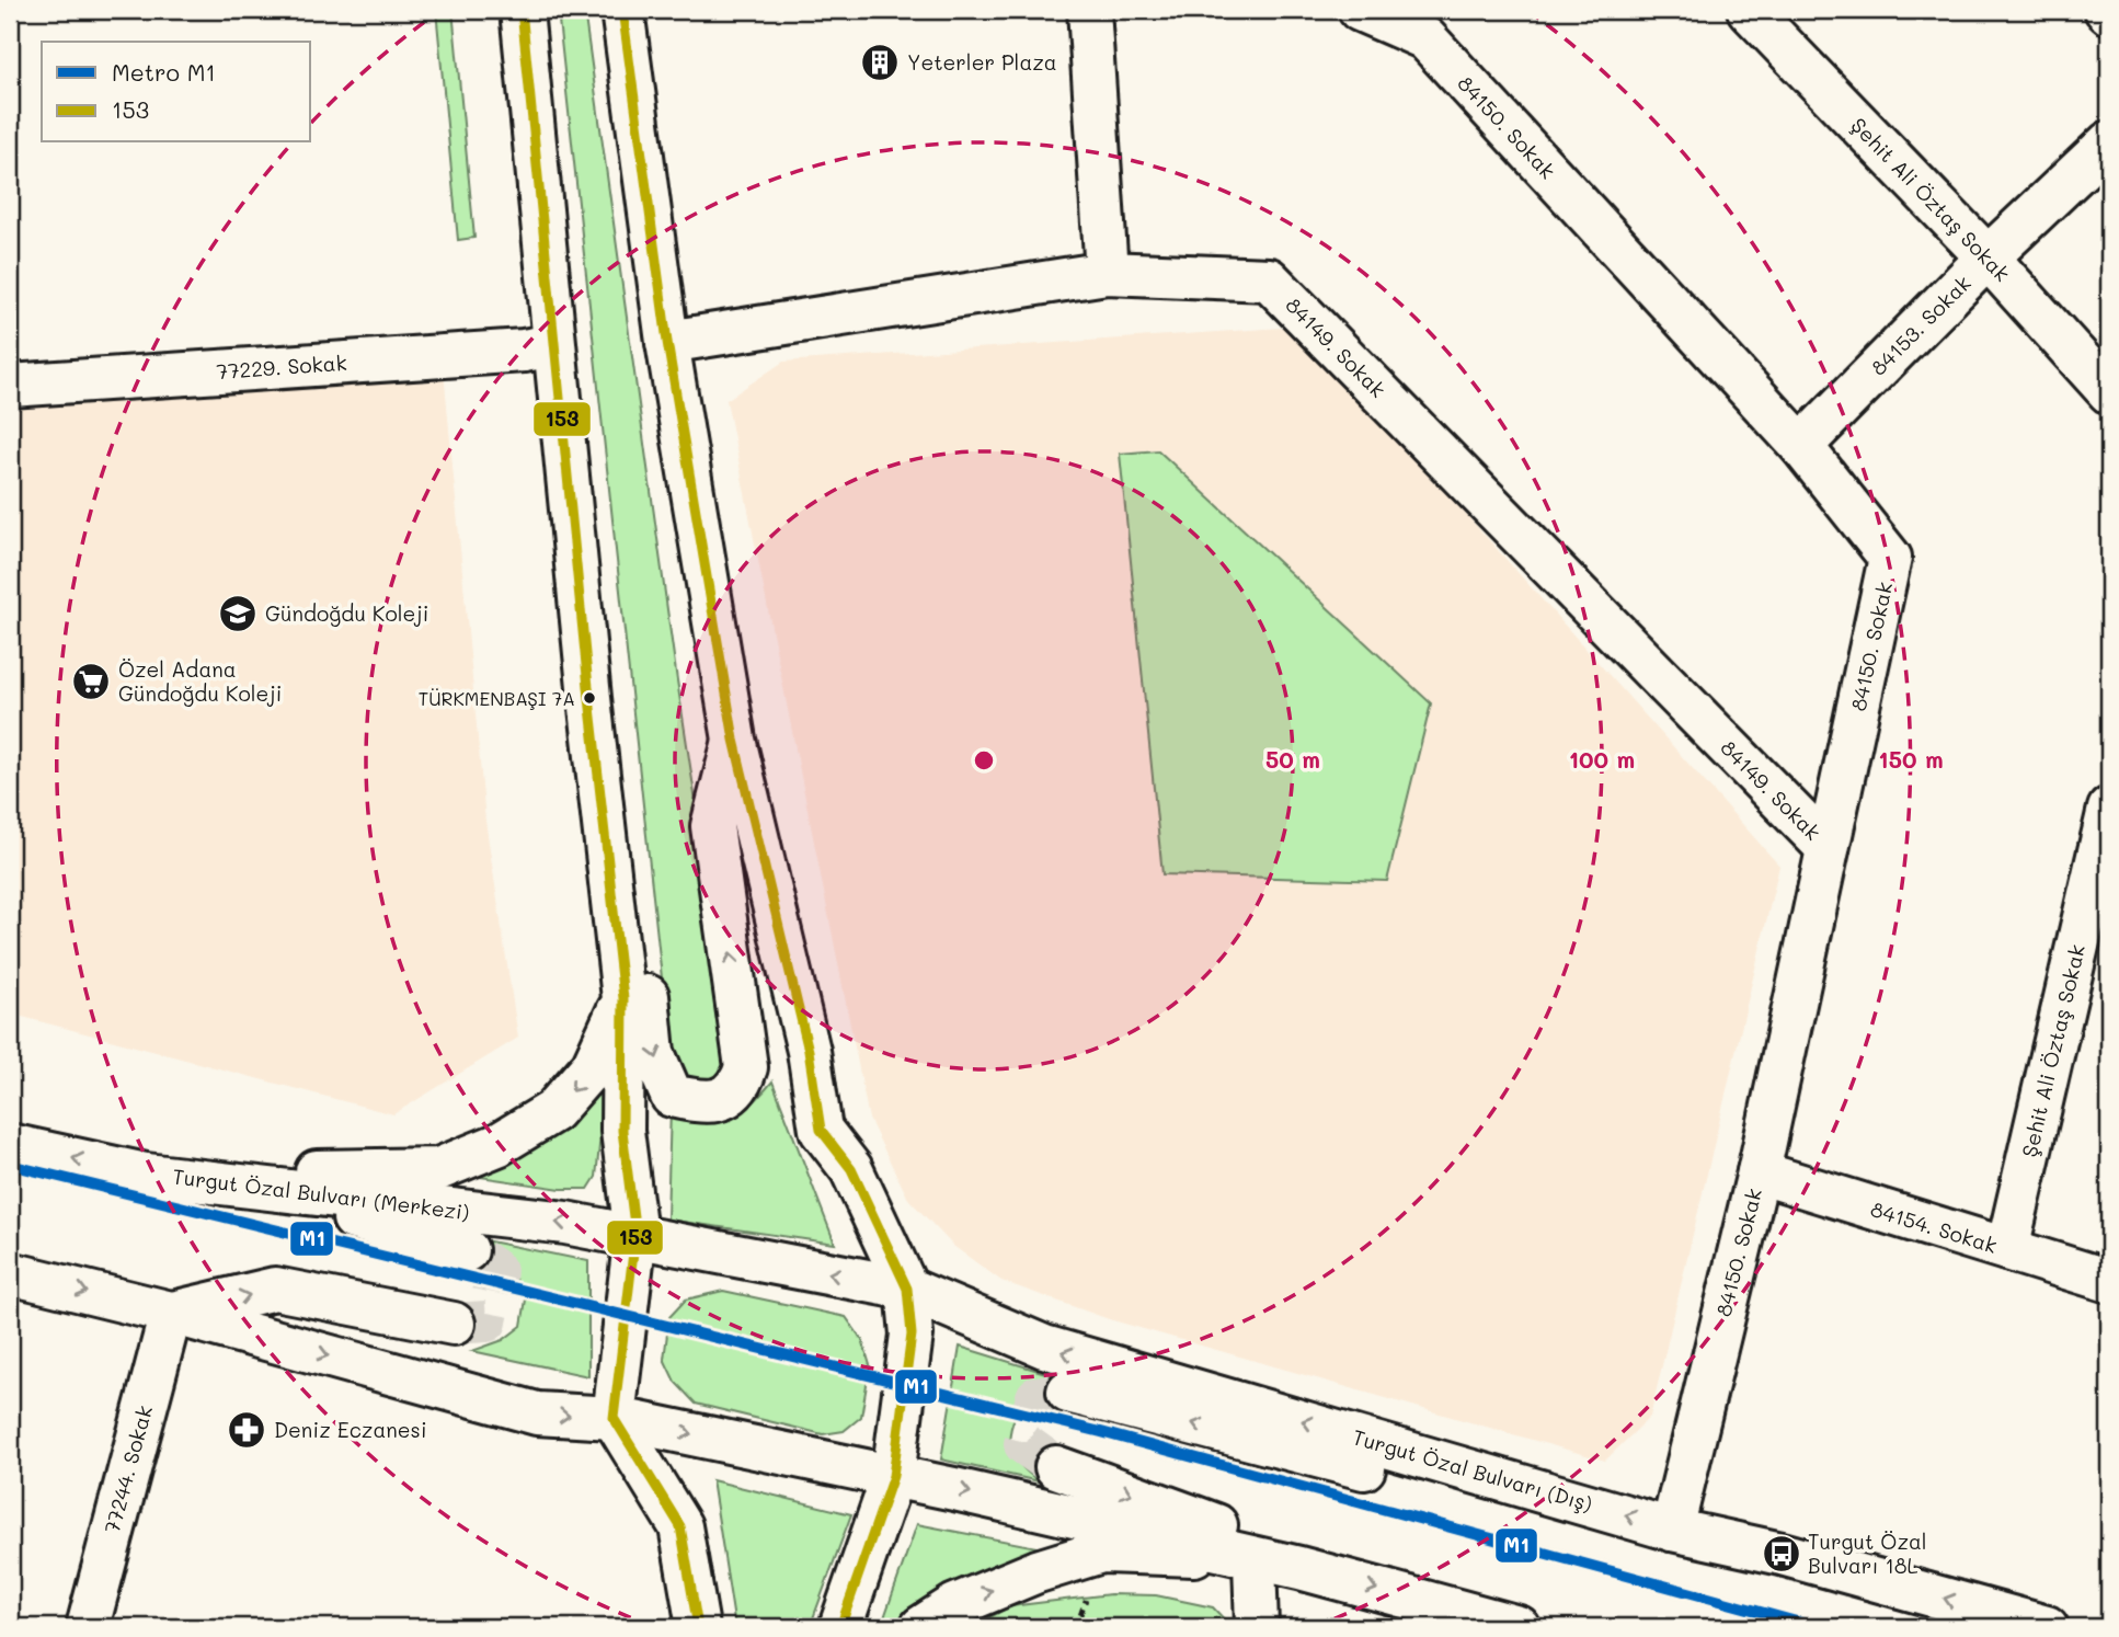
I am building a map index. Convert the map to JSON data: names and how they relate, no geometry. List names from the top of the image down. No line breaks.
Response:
{"streets":{"main road":["84150. Sokak","Şehit Ali Öztaş Sokak","84153. Sokak","84149. Sokak","77229. Sokak","Turgut Özal Bulvarı (Merkezi)","84154. Sokak","77244. Sokak","Turgut Özal Bulvarı (Dış)"]},"crossings":[["84150. Sokak","84153. Sokak"],["84150. Sokak","84149. Sokak"],["84150. Sokak","84154. Sokak"],["84150. Sokak","Turgut Özal Bulvarı (Dış)"],["Şehit Ali Öztaş Sokak","84153. Sokak"],["Şehit Ali Öztaş Sokak","84154. Sokak"],["Turgut Özal Bulvarı (Merkezi)","Turgut Özal Bulvarı (Dış)"]],"places":{"building":["Yeterler Plaza"],"school or university":["Gündoğdu Koleji"],"supermarket":["Özel Adana Gündoğdu Koleji"],"other":["TÜRKMENBAŞI 7A"],"pharmacy":["Deniz Eczanesi"],"bus stop":["Turgut Özal Bulvarı 18L"]},"lines":["transit line 153","metro line M1"],"legend":["Metro M1","153"],"rings":["50 m","100 m","150 m"]}
